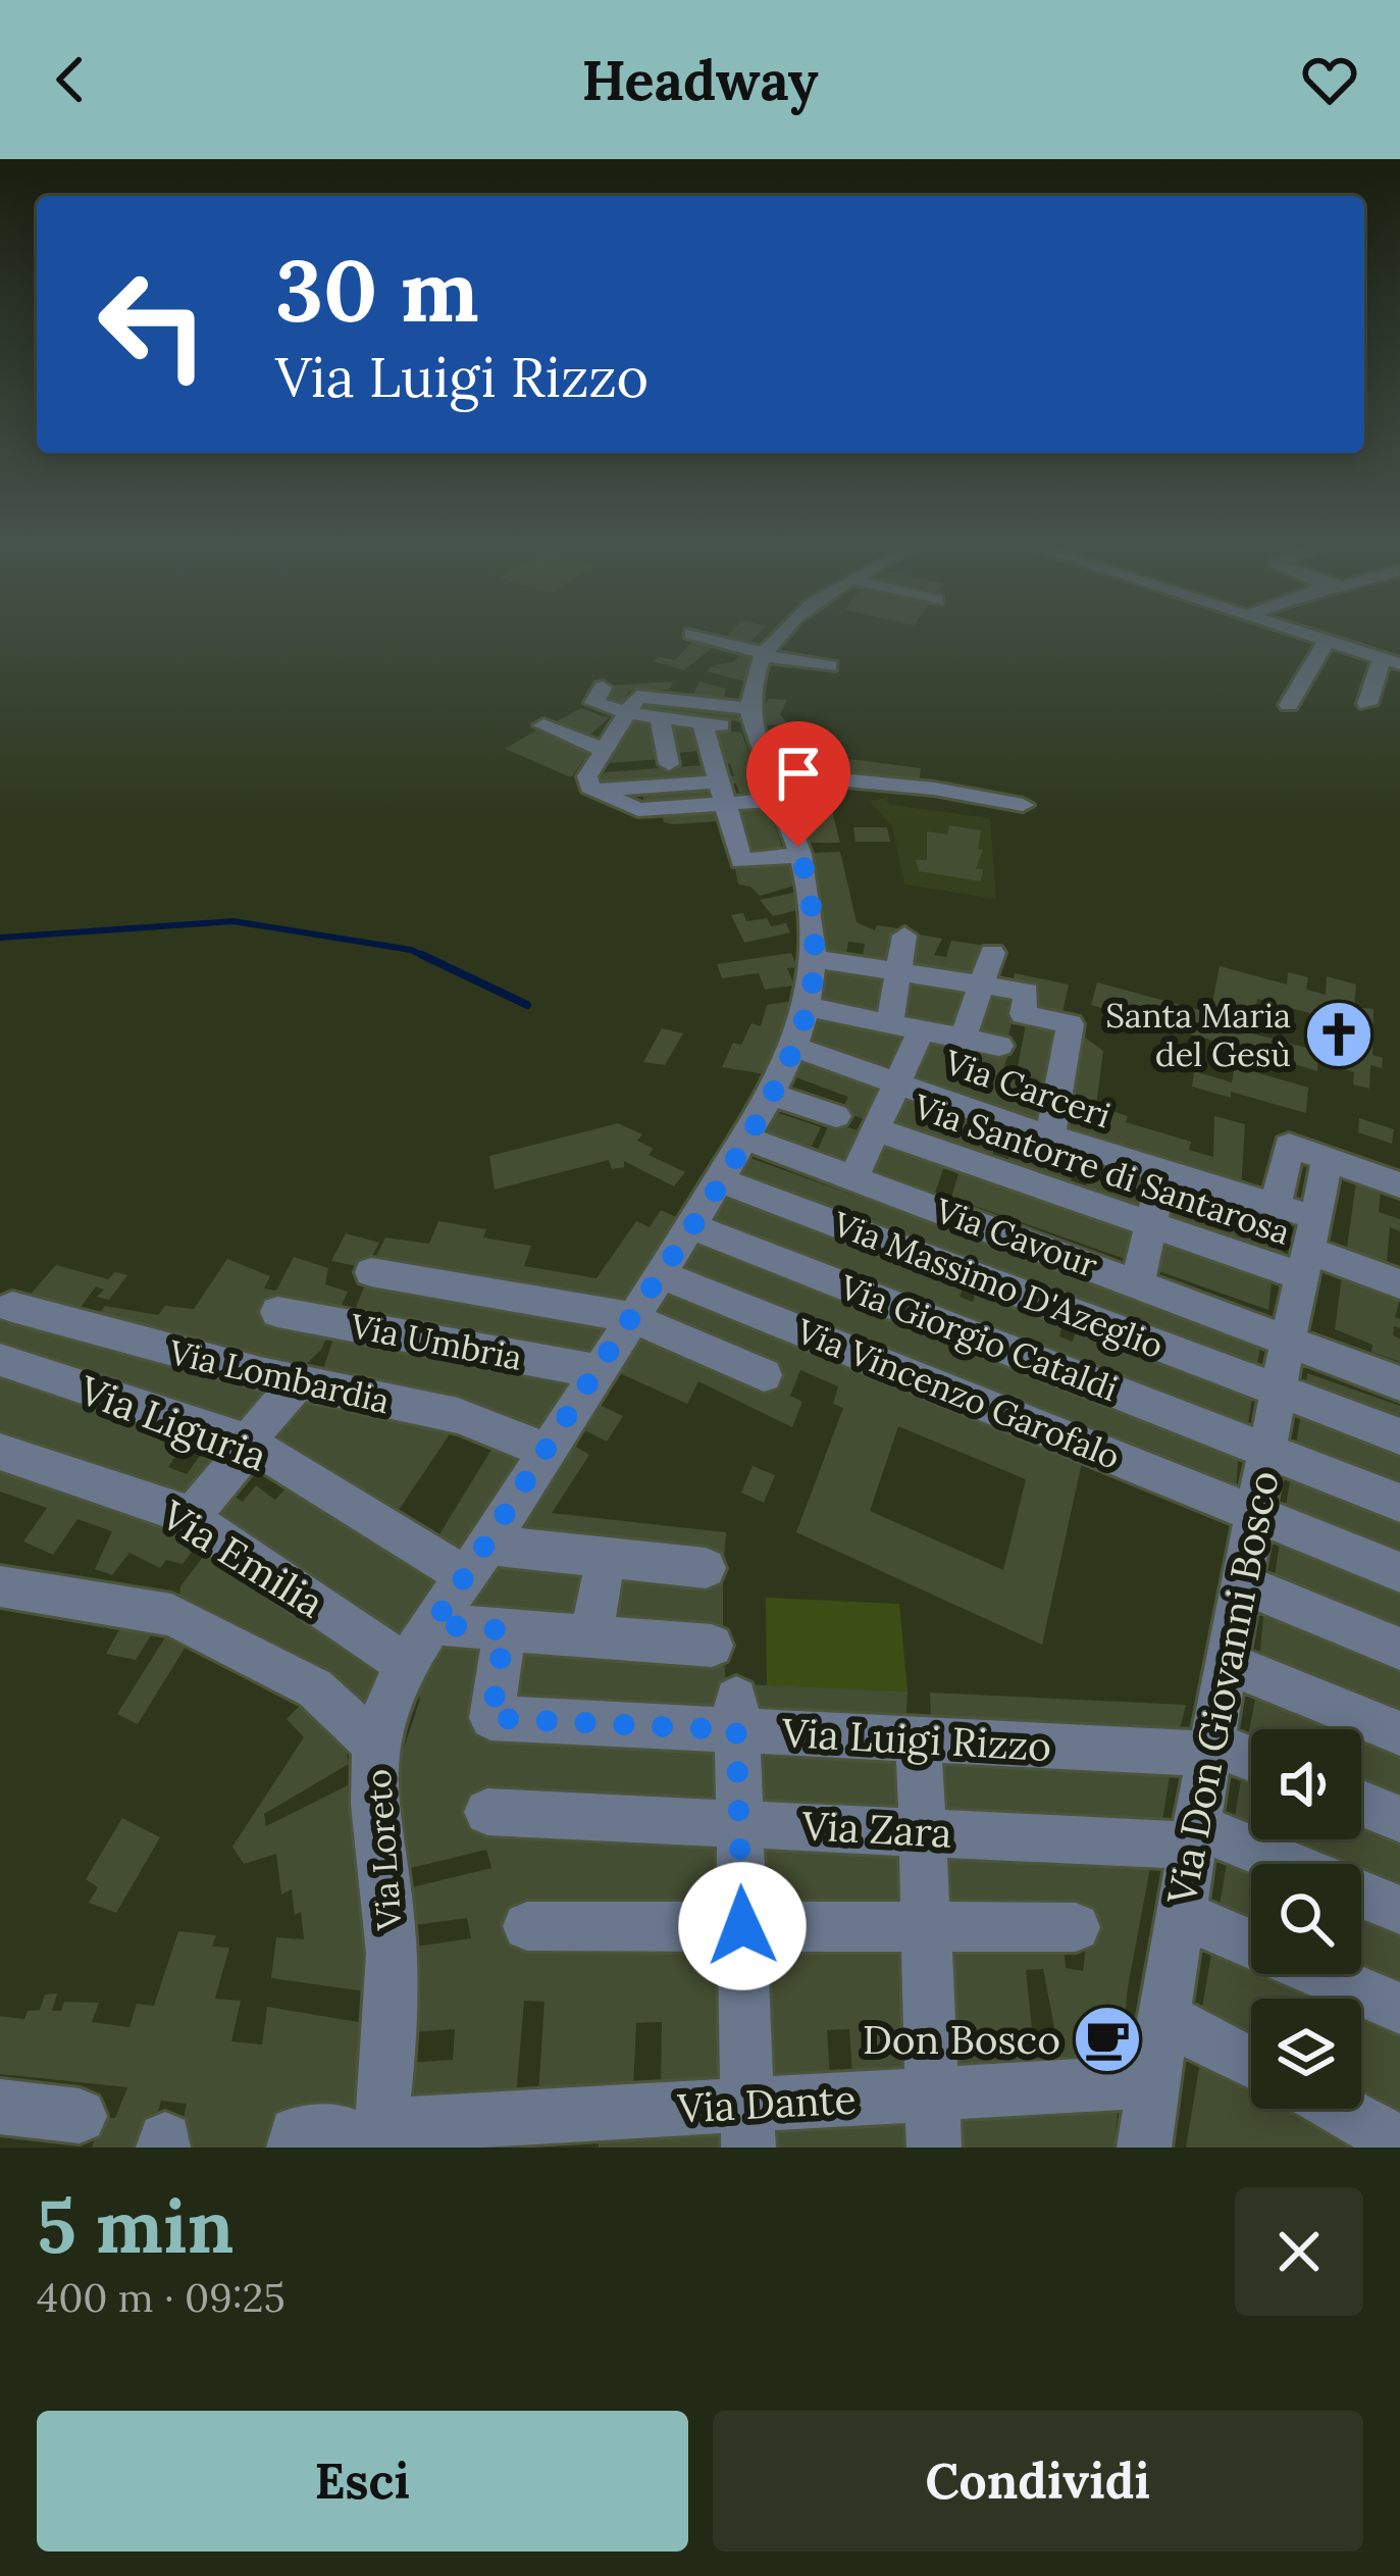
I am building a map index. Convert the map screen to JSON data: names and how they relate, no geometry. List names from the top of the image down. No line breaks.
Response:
{"streets":{"street":["Via Carceri","Via Santorre di Santarosa","Via Cavour","Via Massimo D'Azeglio","Via Giorgio Cataldi","Via Umbria","Via Lombardia","Via Vincenzo Garofalo","Via Liguria","Via Emilia","Via Don Giovanni Bosco","Via Luigi Rizzo","Via Zara","Via Loreto","Via Dante"]},"crossings":[["Via Carceri","Via Santorre di Santarosa"],["Via Carceri","Via Don Giovanni Bosco"],["Via Carceri","Via Loreto"],["Via Santorre di Santarosa","Via Don Giovanni Bosco"],["Via Cavour","Via Don Giovanni Bosco"],["Via Cavour","Via Loreto"],["Via Massimo D'Azeglio","Via Don Giovanni Bosco"],["Via Massimo D'Azeglio","Via Loreto"],["Via Giorgio Cataldi","Via Don Giovanni Bosco"],["Via Giorgio Cataldi","Via Loreto"],["Via Umbria","Via Loreto"],["Via Lombardia","Via Loreto"],["Via Vincenzo Garofalo","Via Don Giovanni Bosco"],["Via Vincenzo Garofalo","Via Loreto"],["Via Liguria","Via Loreto"],["Via Emilia","Via Loreto"],["Via Don Giovanni Bosco","Via Luigi Rizzo"],["Via Don Giovanni Bosco","Via Zara"],["Via Don Giovanni Bosco","Via Dante"],["Via Loreto","Via Dante"]],"places":{"church":["Santa Maria del Gesù"],"cafe":["Don Bosco"]},"page":{"header":"Headway","turn":["30 m","Via Luigi Rizzo"],"heading":["5 min","400 m · 09:25"],"buttons":["Esci","Condividi"]}}
